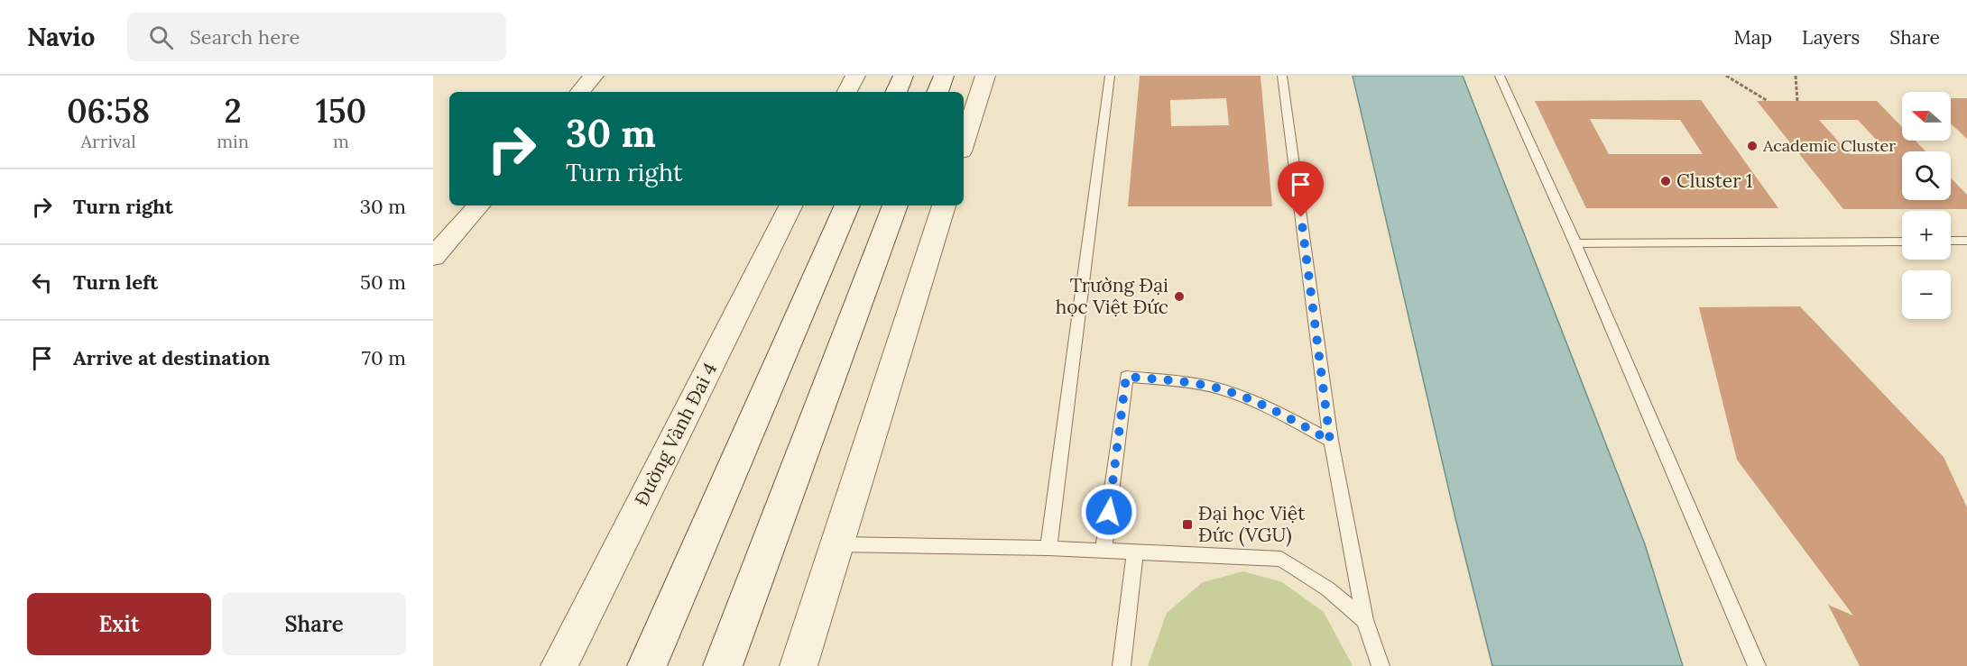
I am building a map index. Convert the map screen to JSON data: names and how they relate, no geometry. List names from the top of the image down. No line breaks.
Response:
{"streets":{"street":["Đường Vành Đai 4"]},"places":{"other":["Academic Cluster","Cluster 1","Trường Đại học Việt Đức"],"transit":["Đại học Việt Đức (VGU)"]},"north":"left","page":{"header":"Navio","search":"Search here","nav":["Map","Layers","Share"],"eta":["06:58","Arrival","2","min","150","m"],"map_buttons":["+","−"],"turn":["30 m","Turn right"],"list":[{"name":"Turn right","value":"30 m"},{"name":"Turn left","value":"50 m"},{"name":"Arrive at destination","value":"70 m"}],"buttons":["Exit","Share"]}}
